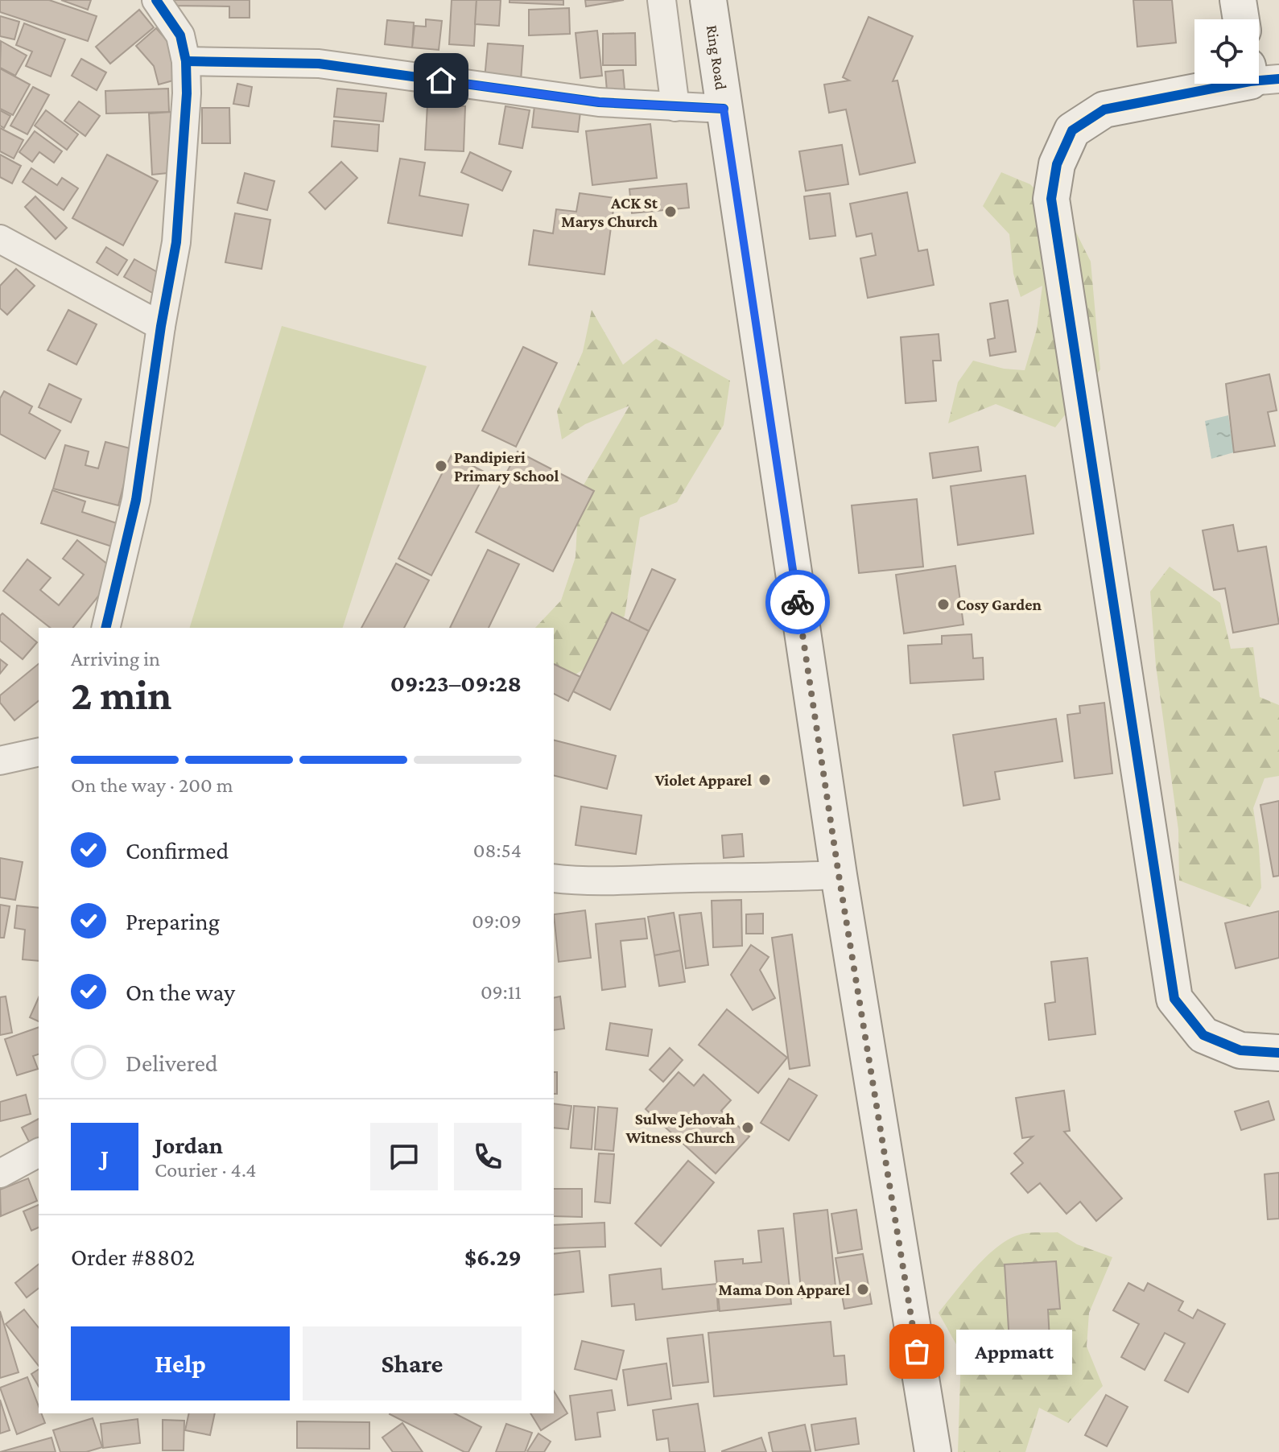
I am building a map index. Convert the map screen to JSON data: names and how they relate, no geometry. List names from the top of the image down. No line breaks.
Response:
{"streets":{"main road":["Ring Road"]},"places":["ACK St Marys Church","Pandipieri Primary School","Cosy Garden","Violet Apparel","Sulwe Jehovah Witness Church","Mama Don Apparel","Appmatt"],"page":{"heading":["2 min","Arriving in","09:23–09:28"],"panel":["Jordan","Courier · 4.4","Order #8802","$6.29"],"bar":"On the way · 200 m","list":[["Confirmed","08:54"],["Preparing","09:09"],["On the way","09:11"],"Delivered"],"round":"J","buttons":["Help","Share"],"bubble":"Appmatt"}}
